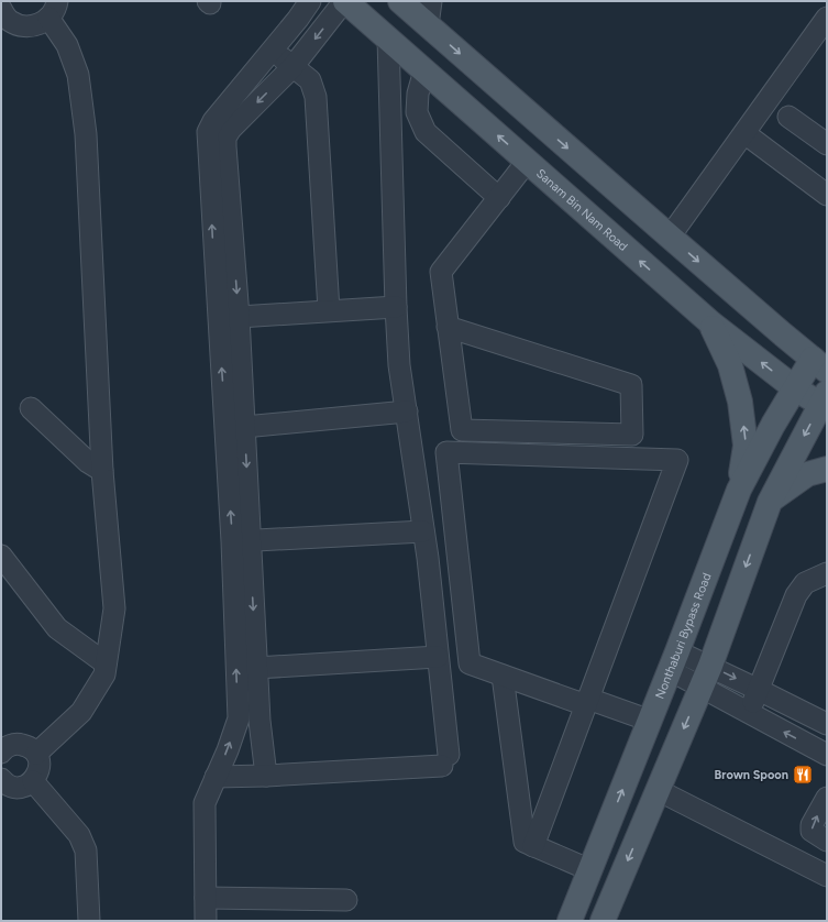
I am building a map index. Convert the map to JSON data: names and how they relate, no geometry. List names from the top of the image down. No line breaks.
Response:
{"streets":{"main road":["Sanam Bin Nam Road","Nonthaburi Bypass Road"]},"crossings":[["Sanam Bin Nam Road","Nonthaburi Bypass Road"]],"places":{"restaurant":["Brown Spoon"]}}
